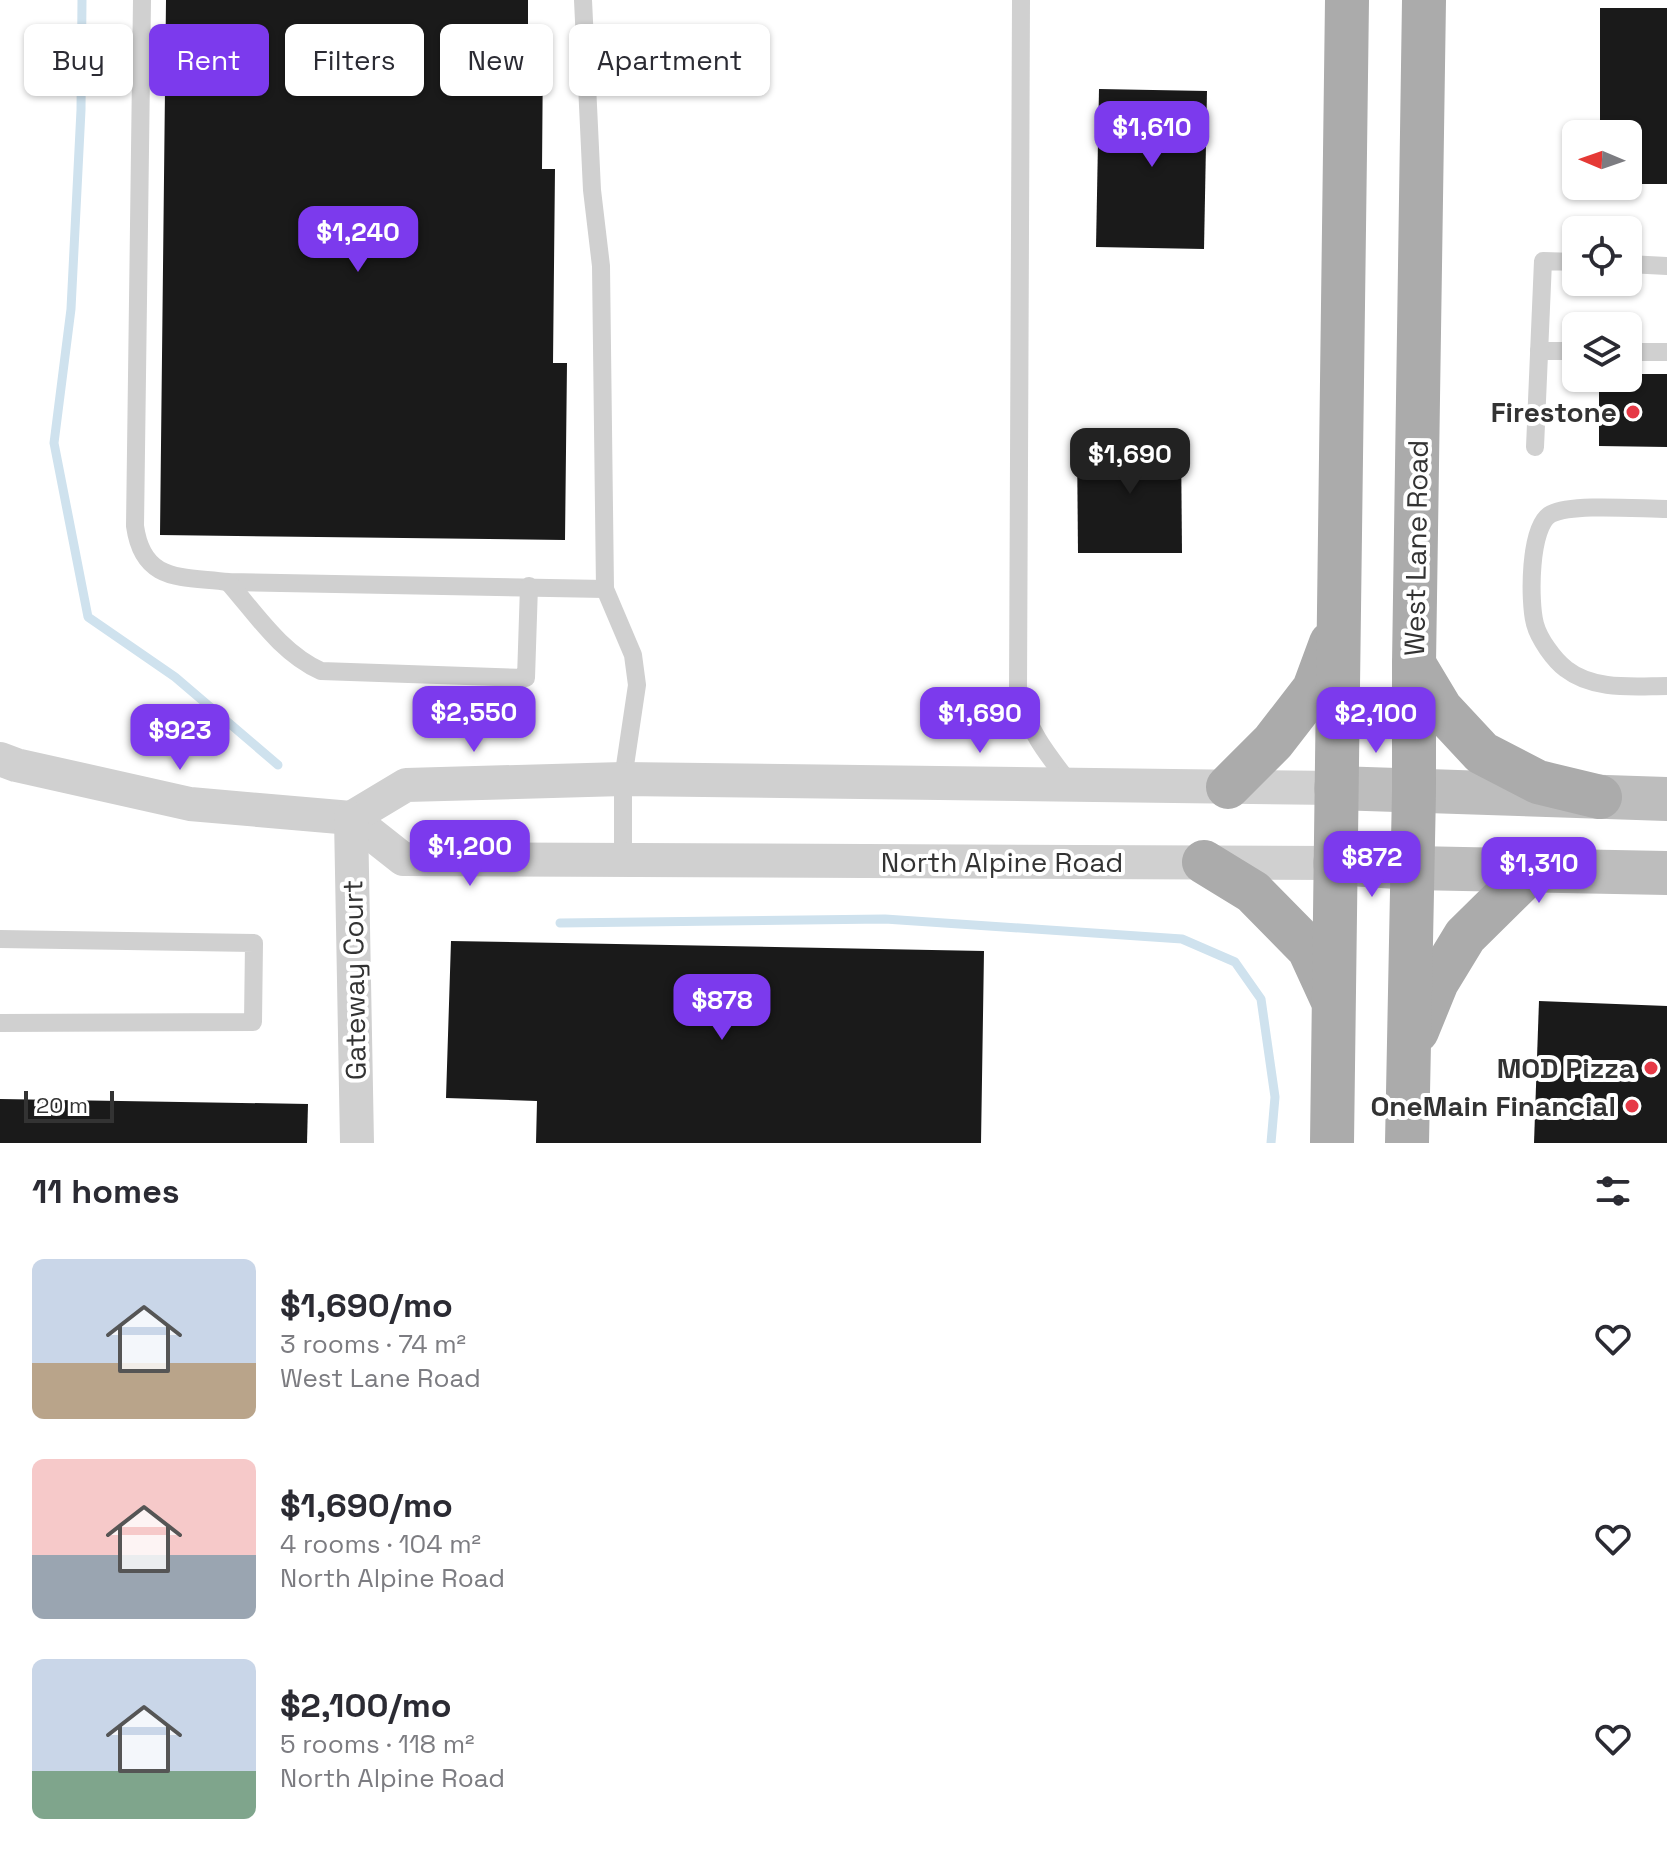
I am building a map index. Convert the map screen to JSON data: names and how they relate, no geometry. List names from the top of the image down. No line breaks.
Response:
{"streets":{"main road":["West Lane Road","North Alpine Road"],"street":["Gateway Court"]},"crossings":[["West Lane Road","North Alpine Road"],["North Alpine Road","Gateway Court"]],"places":["Firestone","MOD Pizza","OneMain Financial"],"scale_bar":"20 m","north":"left","page":{"chip":["Buy","Rent","Filters","New","Apartment"],"price":["$1,610","$1,240","$1,690","$2,550","$1,690","$2,100","$923","$1,200","$872","$1,310","$878"],"scale":"20 m","heading":"11 homes","list":[{"name":"$1,690/mo","note":"3 rooms · 74 m² · West Lane Road"},{"name":"$1,690/mo","note":"4 rooms · 104 m² · North Alpine Road"},{"name":"$2,100/mo","note":"5 rooms · 118 m² · North Alpine Road"}]}}
